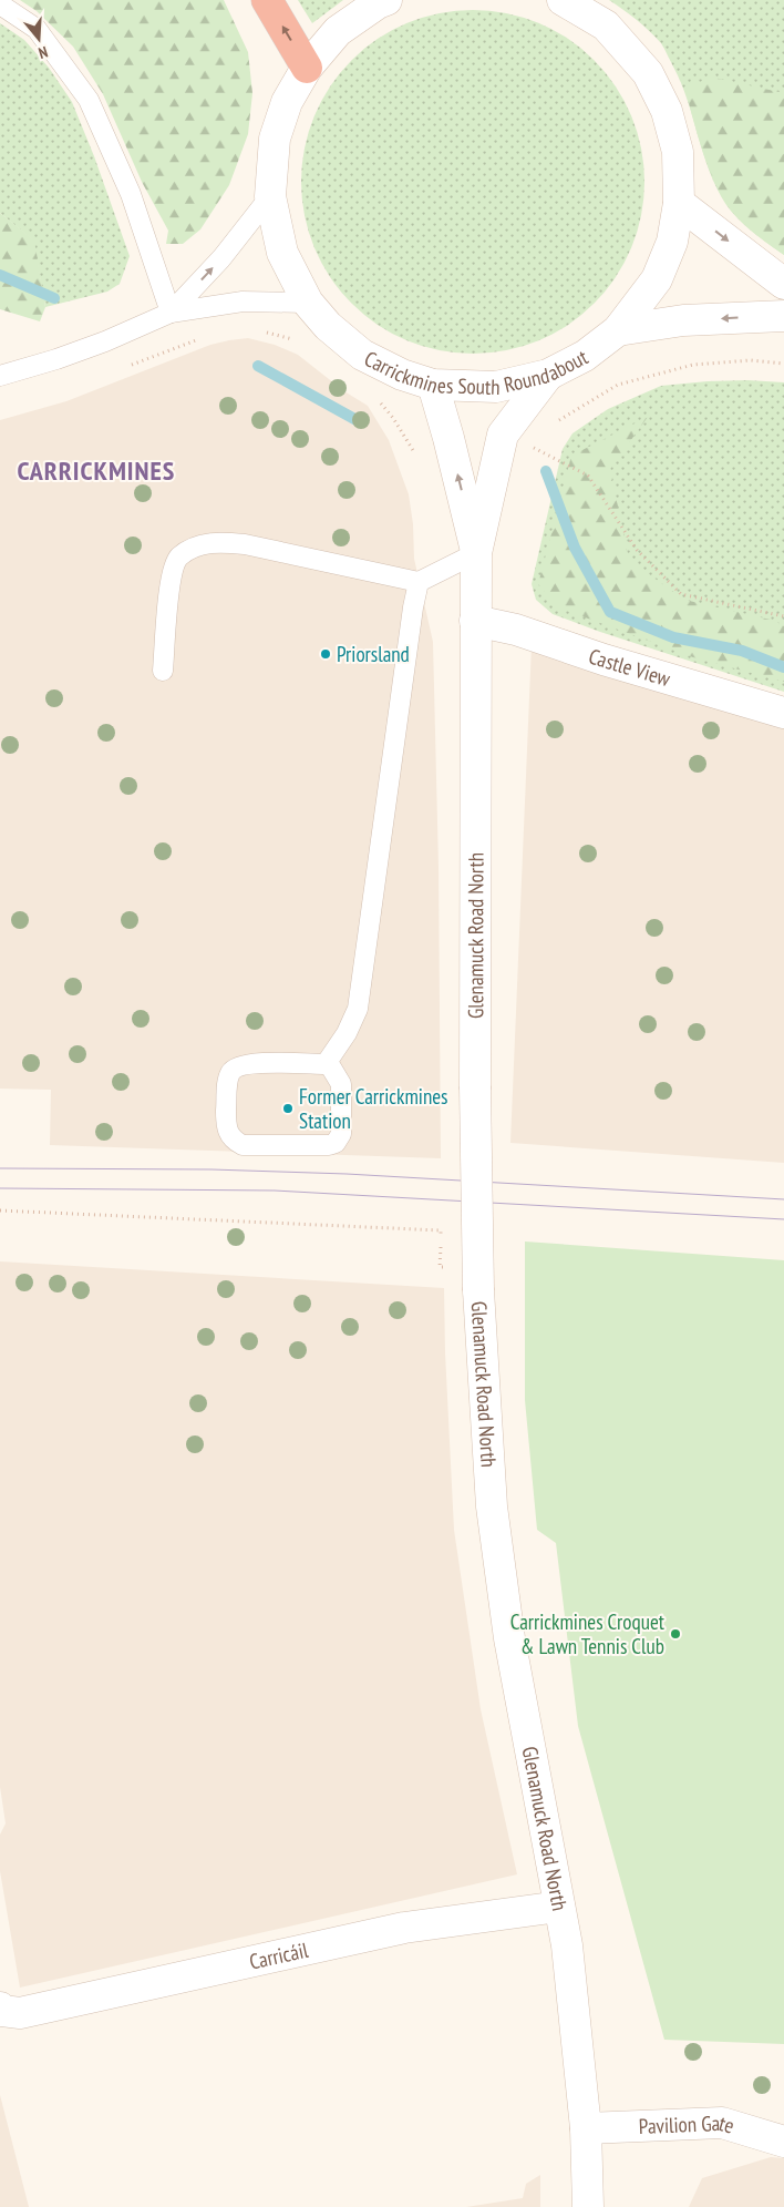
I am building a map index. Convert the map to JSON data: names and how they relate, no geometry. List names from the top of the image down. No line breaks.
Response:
{"streets":{"main road":["Carrickmines South Roundabout","Castle View","Glenamuck Road North","Carricáil","Pavilion Gate"]},"crossings":[["Carrickmines South Roundabout","Glenamuck Road North"],["Castle View","Glenamuck Road North"],["Glenamuck Road North","Carricáil"],["Glenamuck Road North","Pavilion Gate"]],"districts":["CARRICKMINES"],"places":["Priorsland","Former Carrickmines Station","Carrickmines Croquet & Lawn Tennis Club"],"north":"bottom"}
